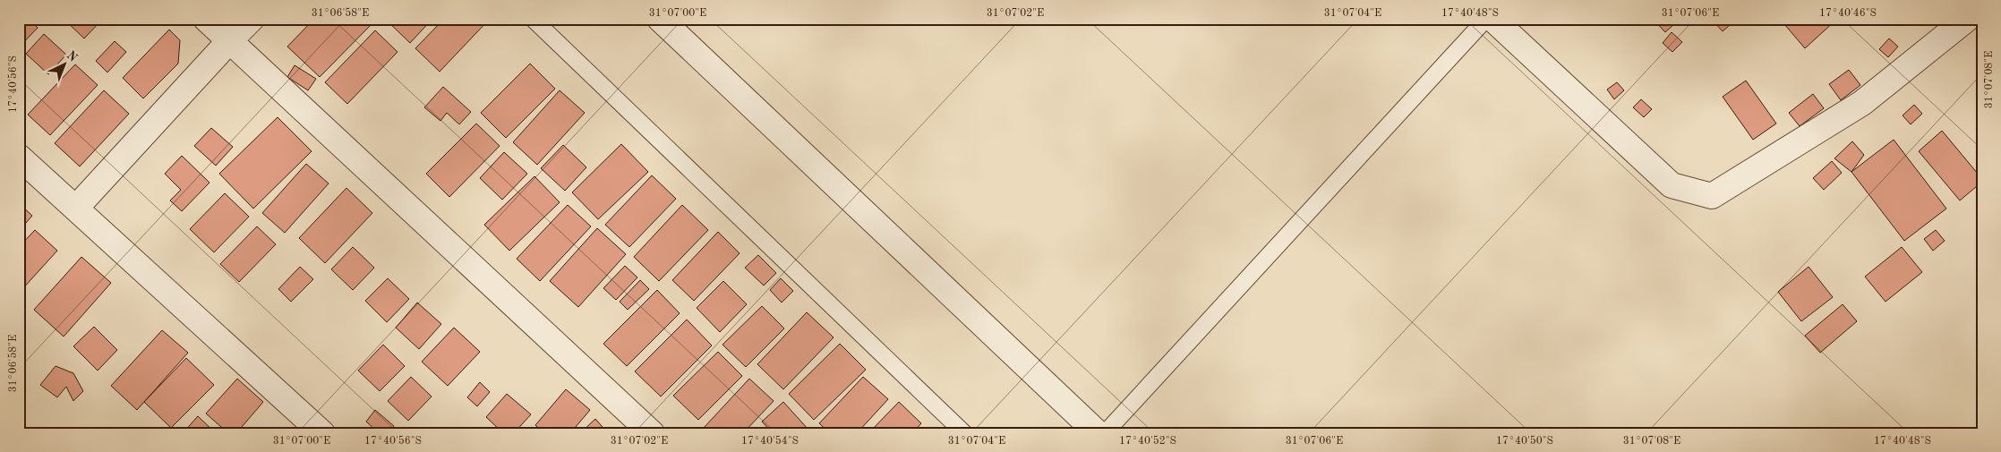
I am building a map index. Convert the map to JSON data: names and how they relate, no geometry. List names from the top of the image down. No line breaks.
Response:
{"north":"top right","coordinates":["31°06'58\"E","31°07'00\"E","31°07'02\"E","31°07'04\"E","17°40'48\"S","31°07'06\"E","17°40'46\"S","31°07'08\"E","17°40'56\"S","17°40'54\"S","17°40'52\"S","17°40'50\"S"]}
